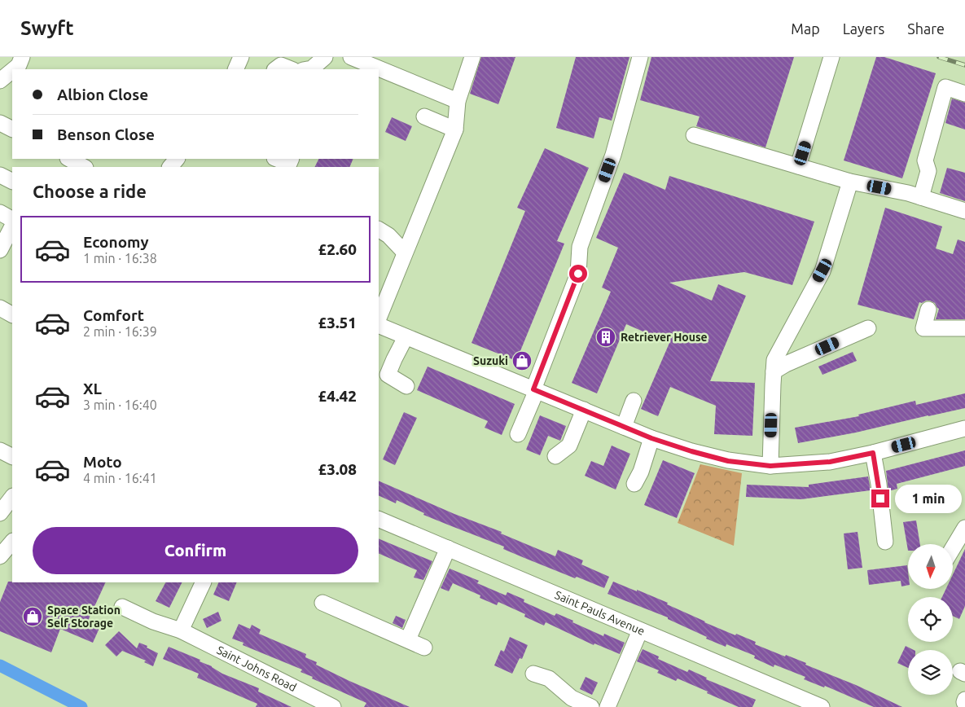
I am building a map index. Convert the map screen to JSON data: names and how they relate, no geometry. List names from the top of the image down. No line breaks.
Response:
{"streets":{"street":["Saint Pauls Avenue","Saint Johns Road"]},"places":{"building":["Retriever House"],"shop":["Suzuki","Space Station Self Storage"]},"north":"bottom","page":{"header":"Swyft","nav":["Map","Layers","Share"],"banner":["Albion Close","Benson Close"],"heading":"Choose a ride","list":[{"name":"Economy","note":"1 min · 16:38","value":"£2.60"},{"name":"Comfort","note":"2 min · 16:39","value":"£3.51"},{"name":"XL","note":"3 min · 16:40","value":"£4.42"},{"name":"Moto","note":"4 min · 16:41","value":"£3.08"}],"bubble":"1 min","buttons":"Confirm"}}
